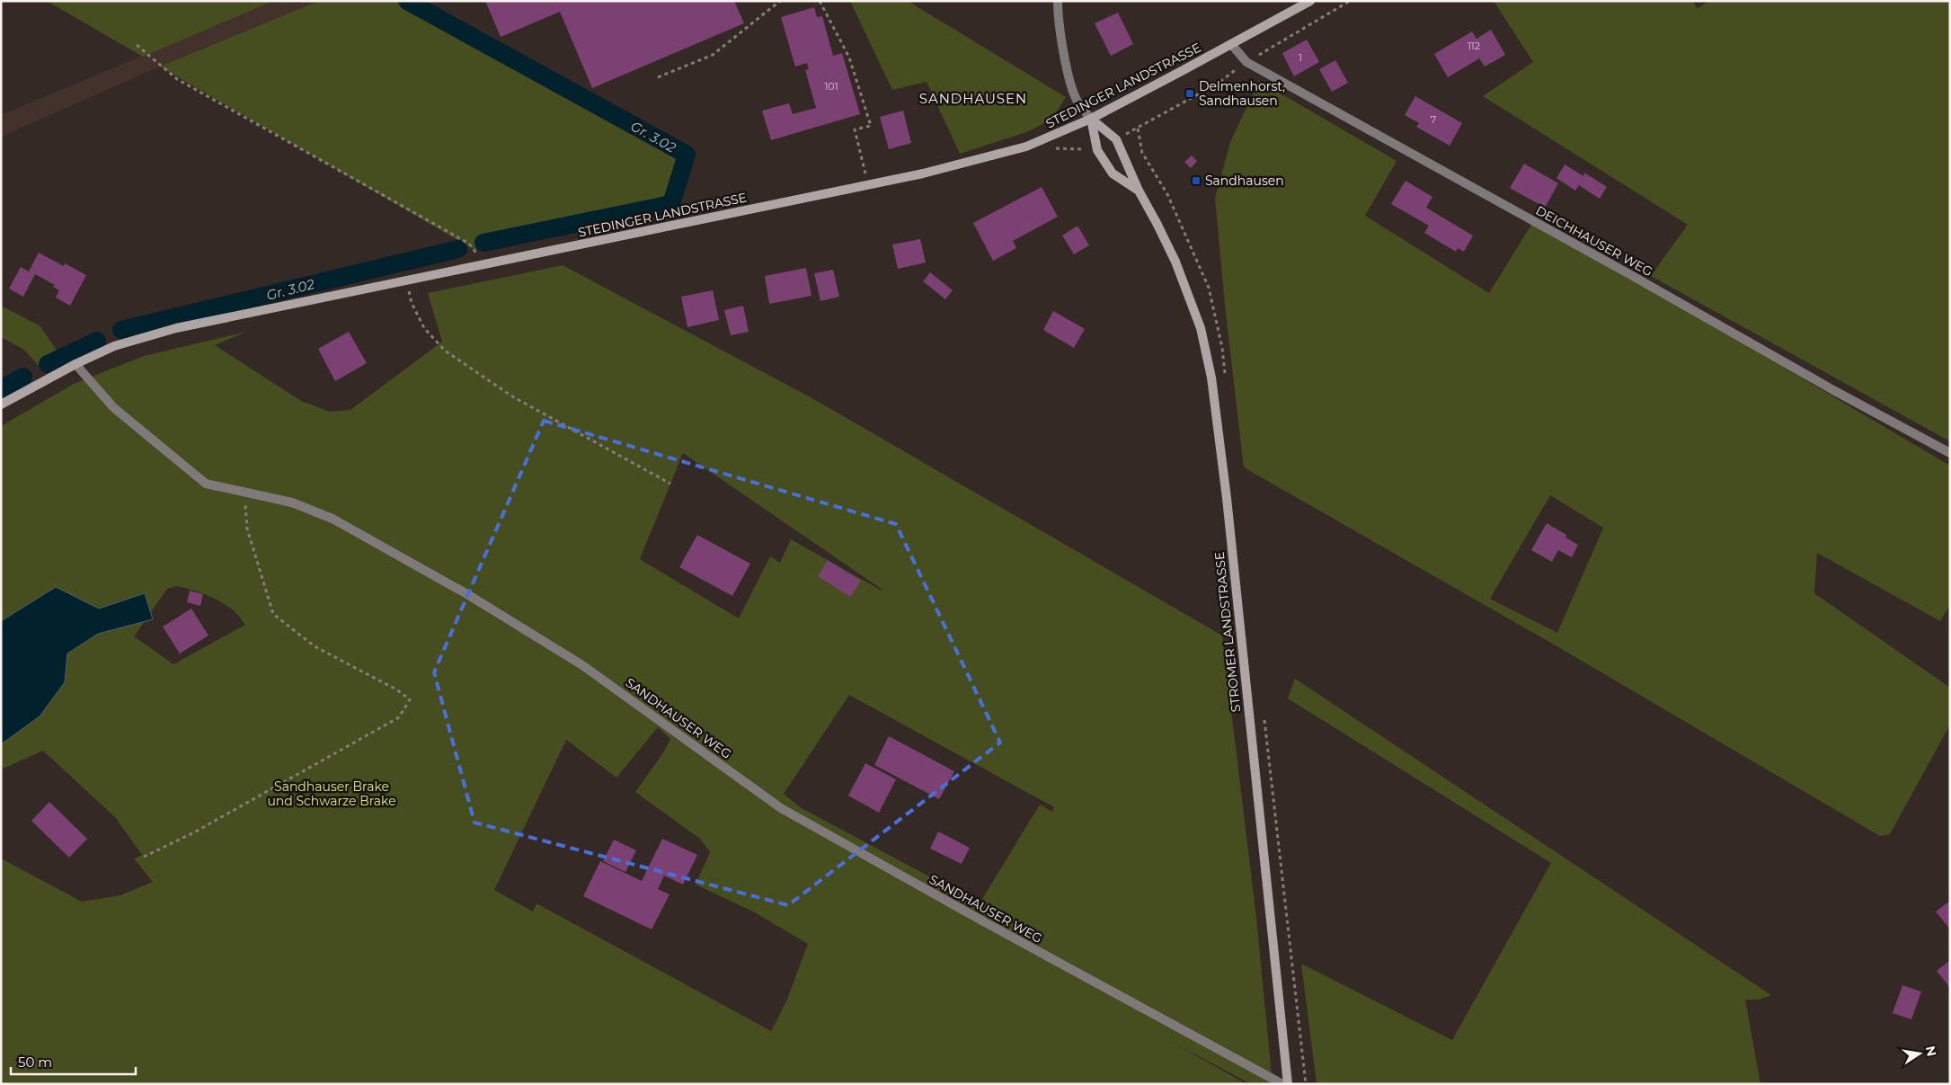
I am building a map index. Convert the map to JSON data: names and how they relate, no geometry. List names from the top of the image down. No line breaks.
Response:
{"streets":{"main road":["STEDINGER LANDSTRASSE","STROMER LANDSTRASSE"],"street":["DEICHHAUSER WEG","SANDHAUSER WEG"]},"crossings":[["STEDINGER LANDSTRASSE","DEICHHAUSER WEG"],["STEDINGER LANDSTRASSE","STROMER LANDSTRASSE"],["STEDINGER LANDSTRASSE","SANDHAUSER WEG"]],"districts":["SANDHAUSEN"],"water":["Gr. 3.02"],"parks":["Sandhauser Brake und Schwarze Brake"],"places":{"transit":["Delmenhorst, Sandhausen","Sandhausen"]},"house_numbers":["112","1","101","7"],"scale_bar":"50 m","north":"right"}
